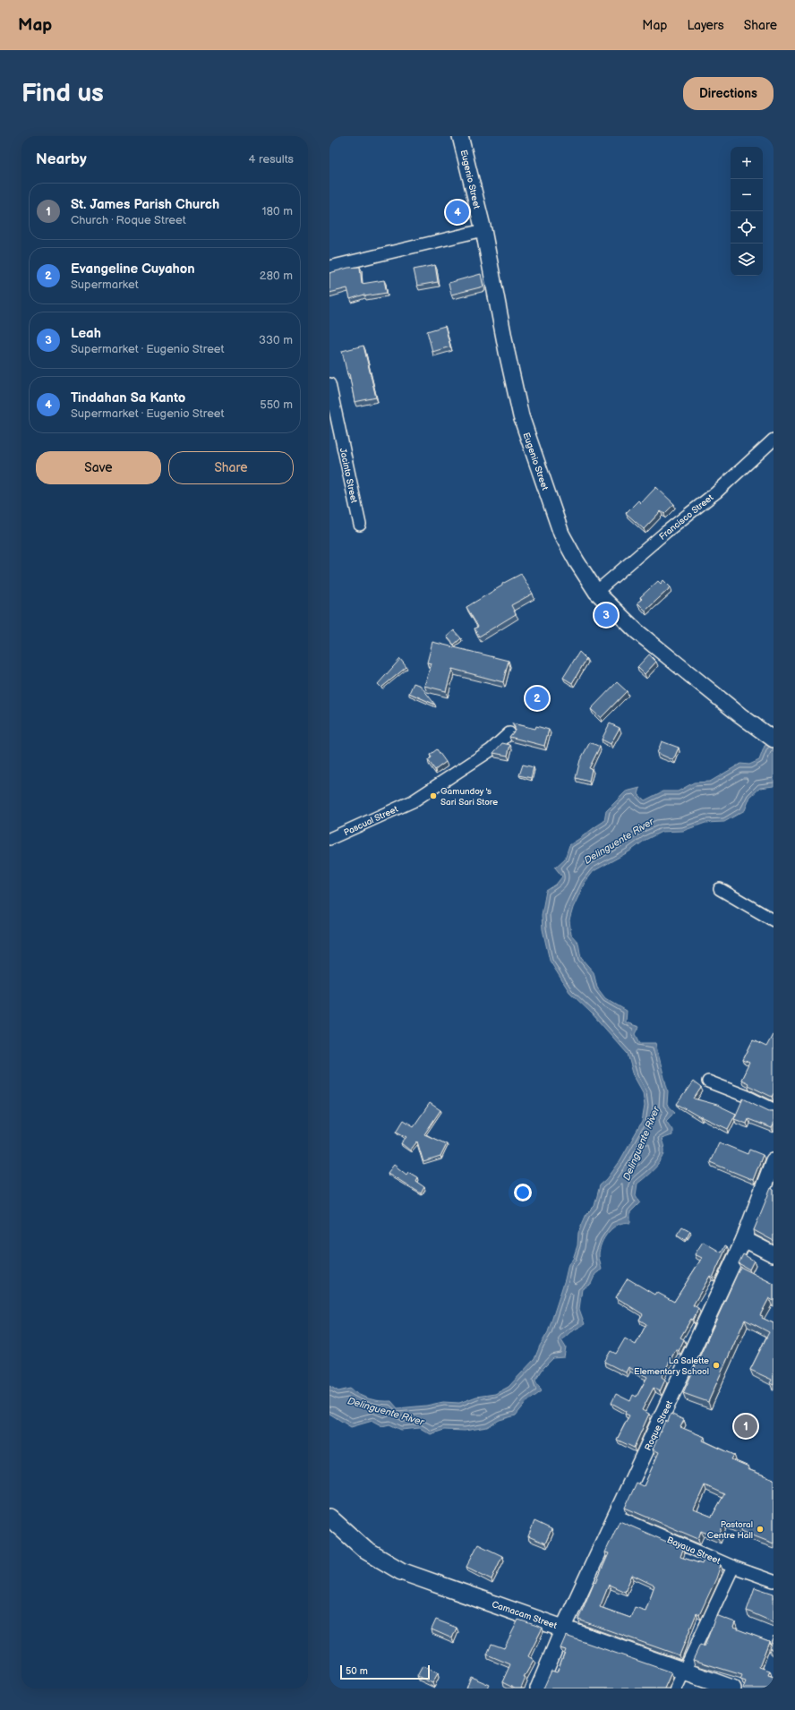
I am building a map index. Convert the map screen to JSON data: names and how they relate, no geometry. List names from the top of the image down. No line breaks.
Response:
{"streets":{"main road":["Camacam Street"],"street":["Eugenio Street","Jacinto Street","Francisco Street","Pascual Street","Roque Street","Bayaua Street"]},"crossings":[["Eugenio Street","Francisco Street"],["Roque Street","Bayaua Street"],["Roque Street","Camacam Street"]],"water":["Delinguente River"],"places":["Gamundoy 's Sari Sari Store","La Salette Elementary School","Pastoral Centre Hall"],"scale_bar":"50 m","page":{"header":"Map","nav":["Map","Layers","Share"],"buttons":["Directions",["Save","Share"]],"title":"Find us","heading":["Nearby","4 results"],"map_buttons":["+","−"],"list":[{"mark":"1","name":"St. James Parish Church","note":"Church · Roque Street","value":"180 m"},{"mark":"2","name":"Evangeline Cuyahon","note":"Supermarket","value":"280 m"},{"mark":"3","name":"Leah","note":"Supermarket · Eugenio Street","value":"330 m"},{"mark":"4","name":"Tindahan Sa Kanto","note":"Supermarket · Eugenio Street","value":"550 m"}],"pins":["4","3","2","1"],"scale":"50 m"}}
